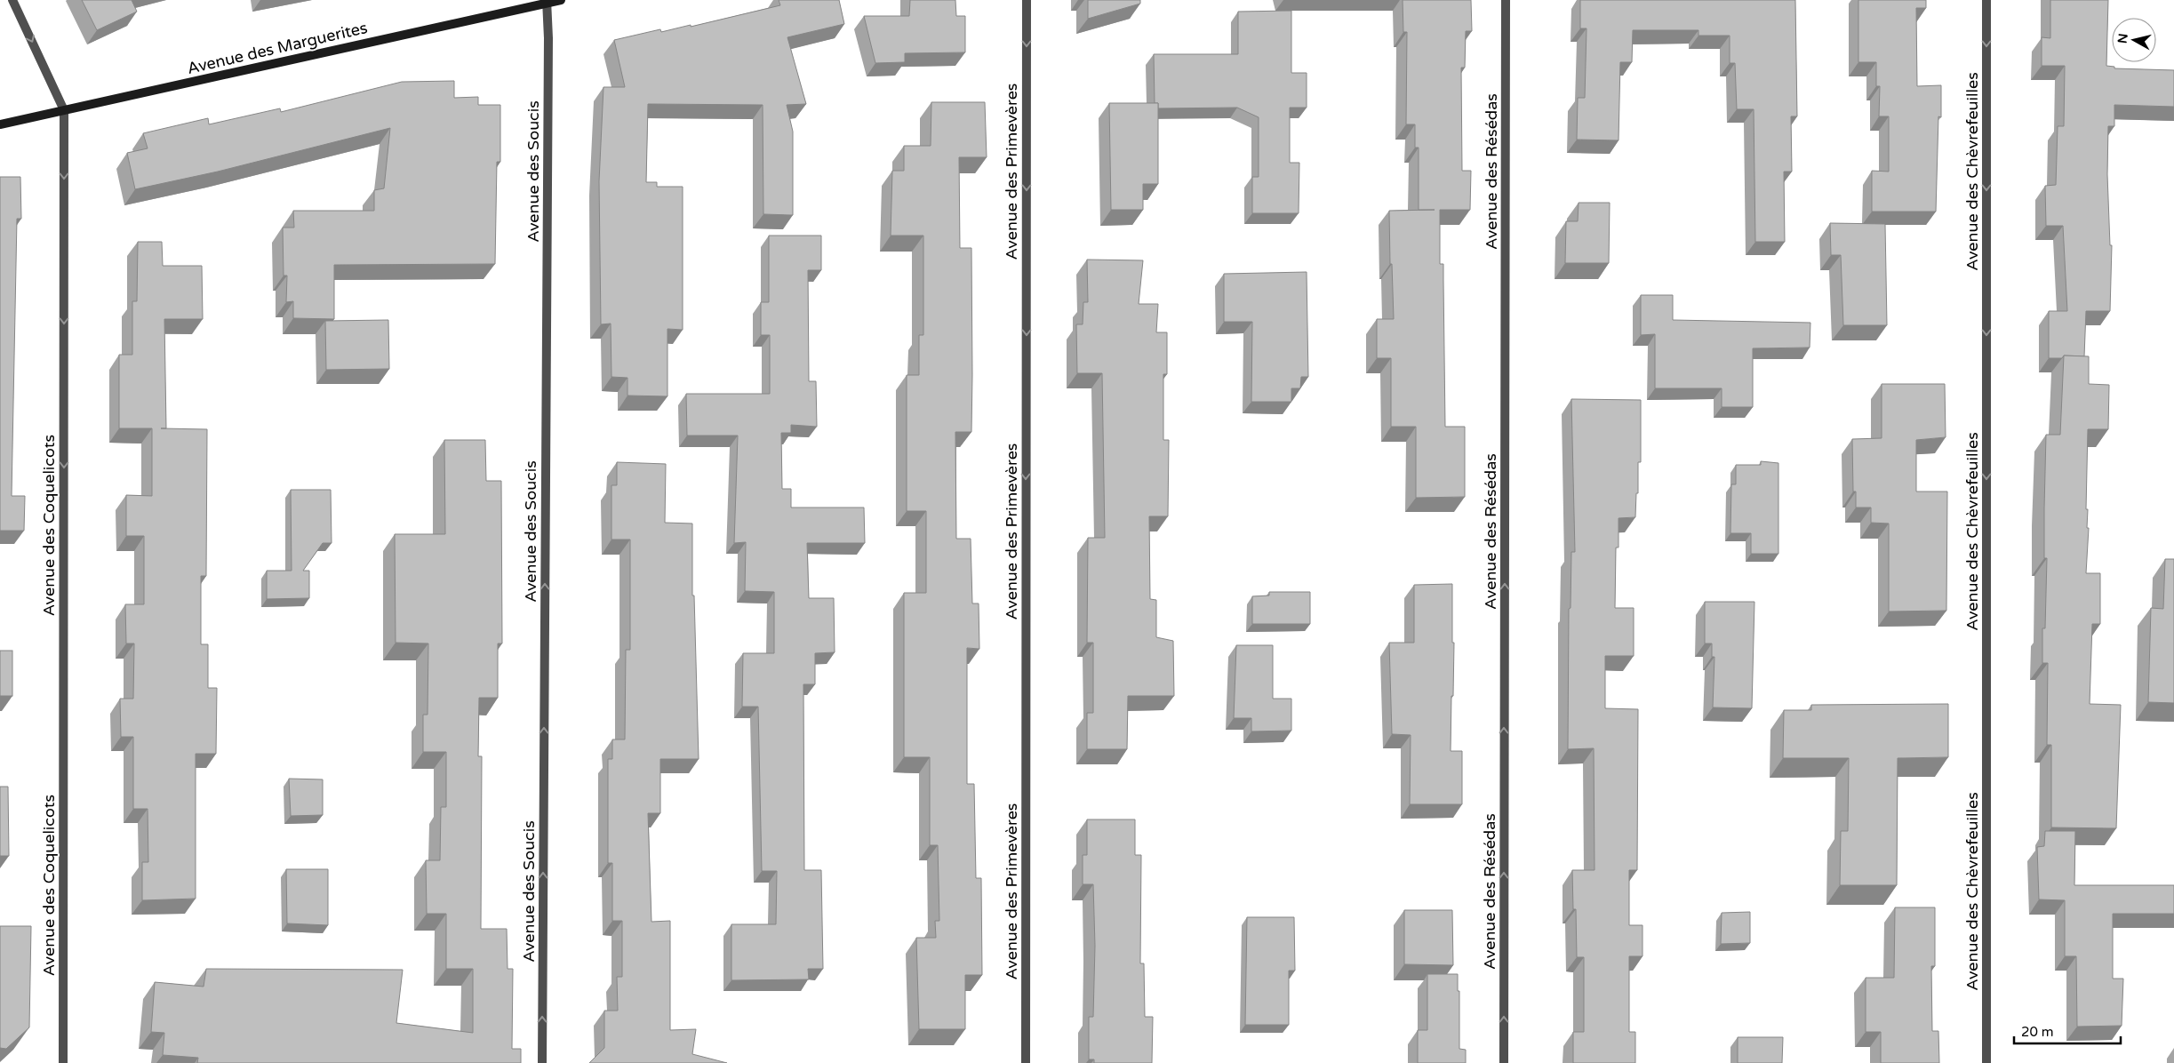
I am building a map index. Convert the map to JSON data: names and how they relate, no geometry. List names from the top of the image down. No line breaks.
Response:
{"streets":{"street":["Avenue des Marguerites","Avenue des Soucis","Avenue des Primevères","Avenue des Résédas","Avenue des Chèvrefeuilles","Avenue des Coquelicots"]},"crossings":[["Avenue des Marguerites","Avenue des Soucis"],["Avenue des Marguerites","Avenue des Coquelicots"]],"one_way":["Avenue des Soucis","Avenue des Primevères","Avenue des Résédas","Avenue des Chèvrefeuilles","Avenue des Coquelicots"],"scale_bar":"20 m","north":"left"}
